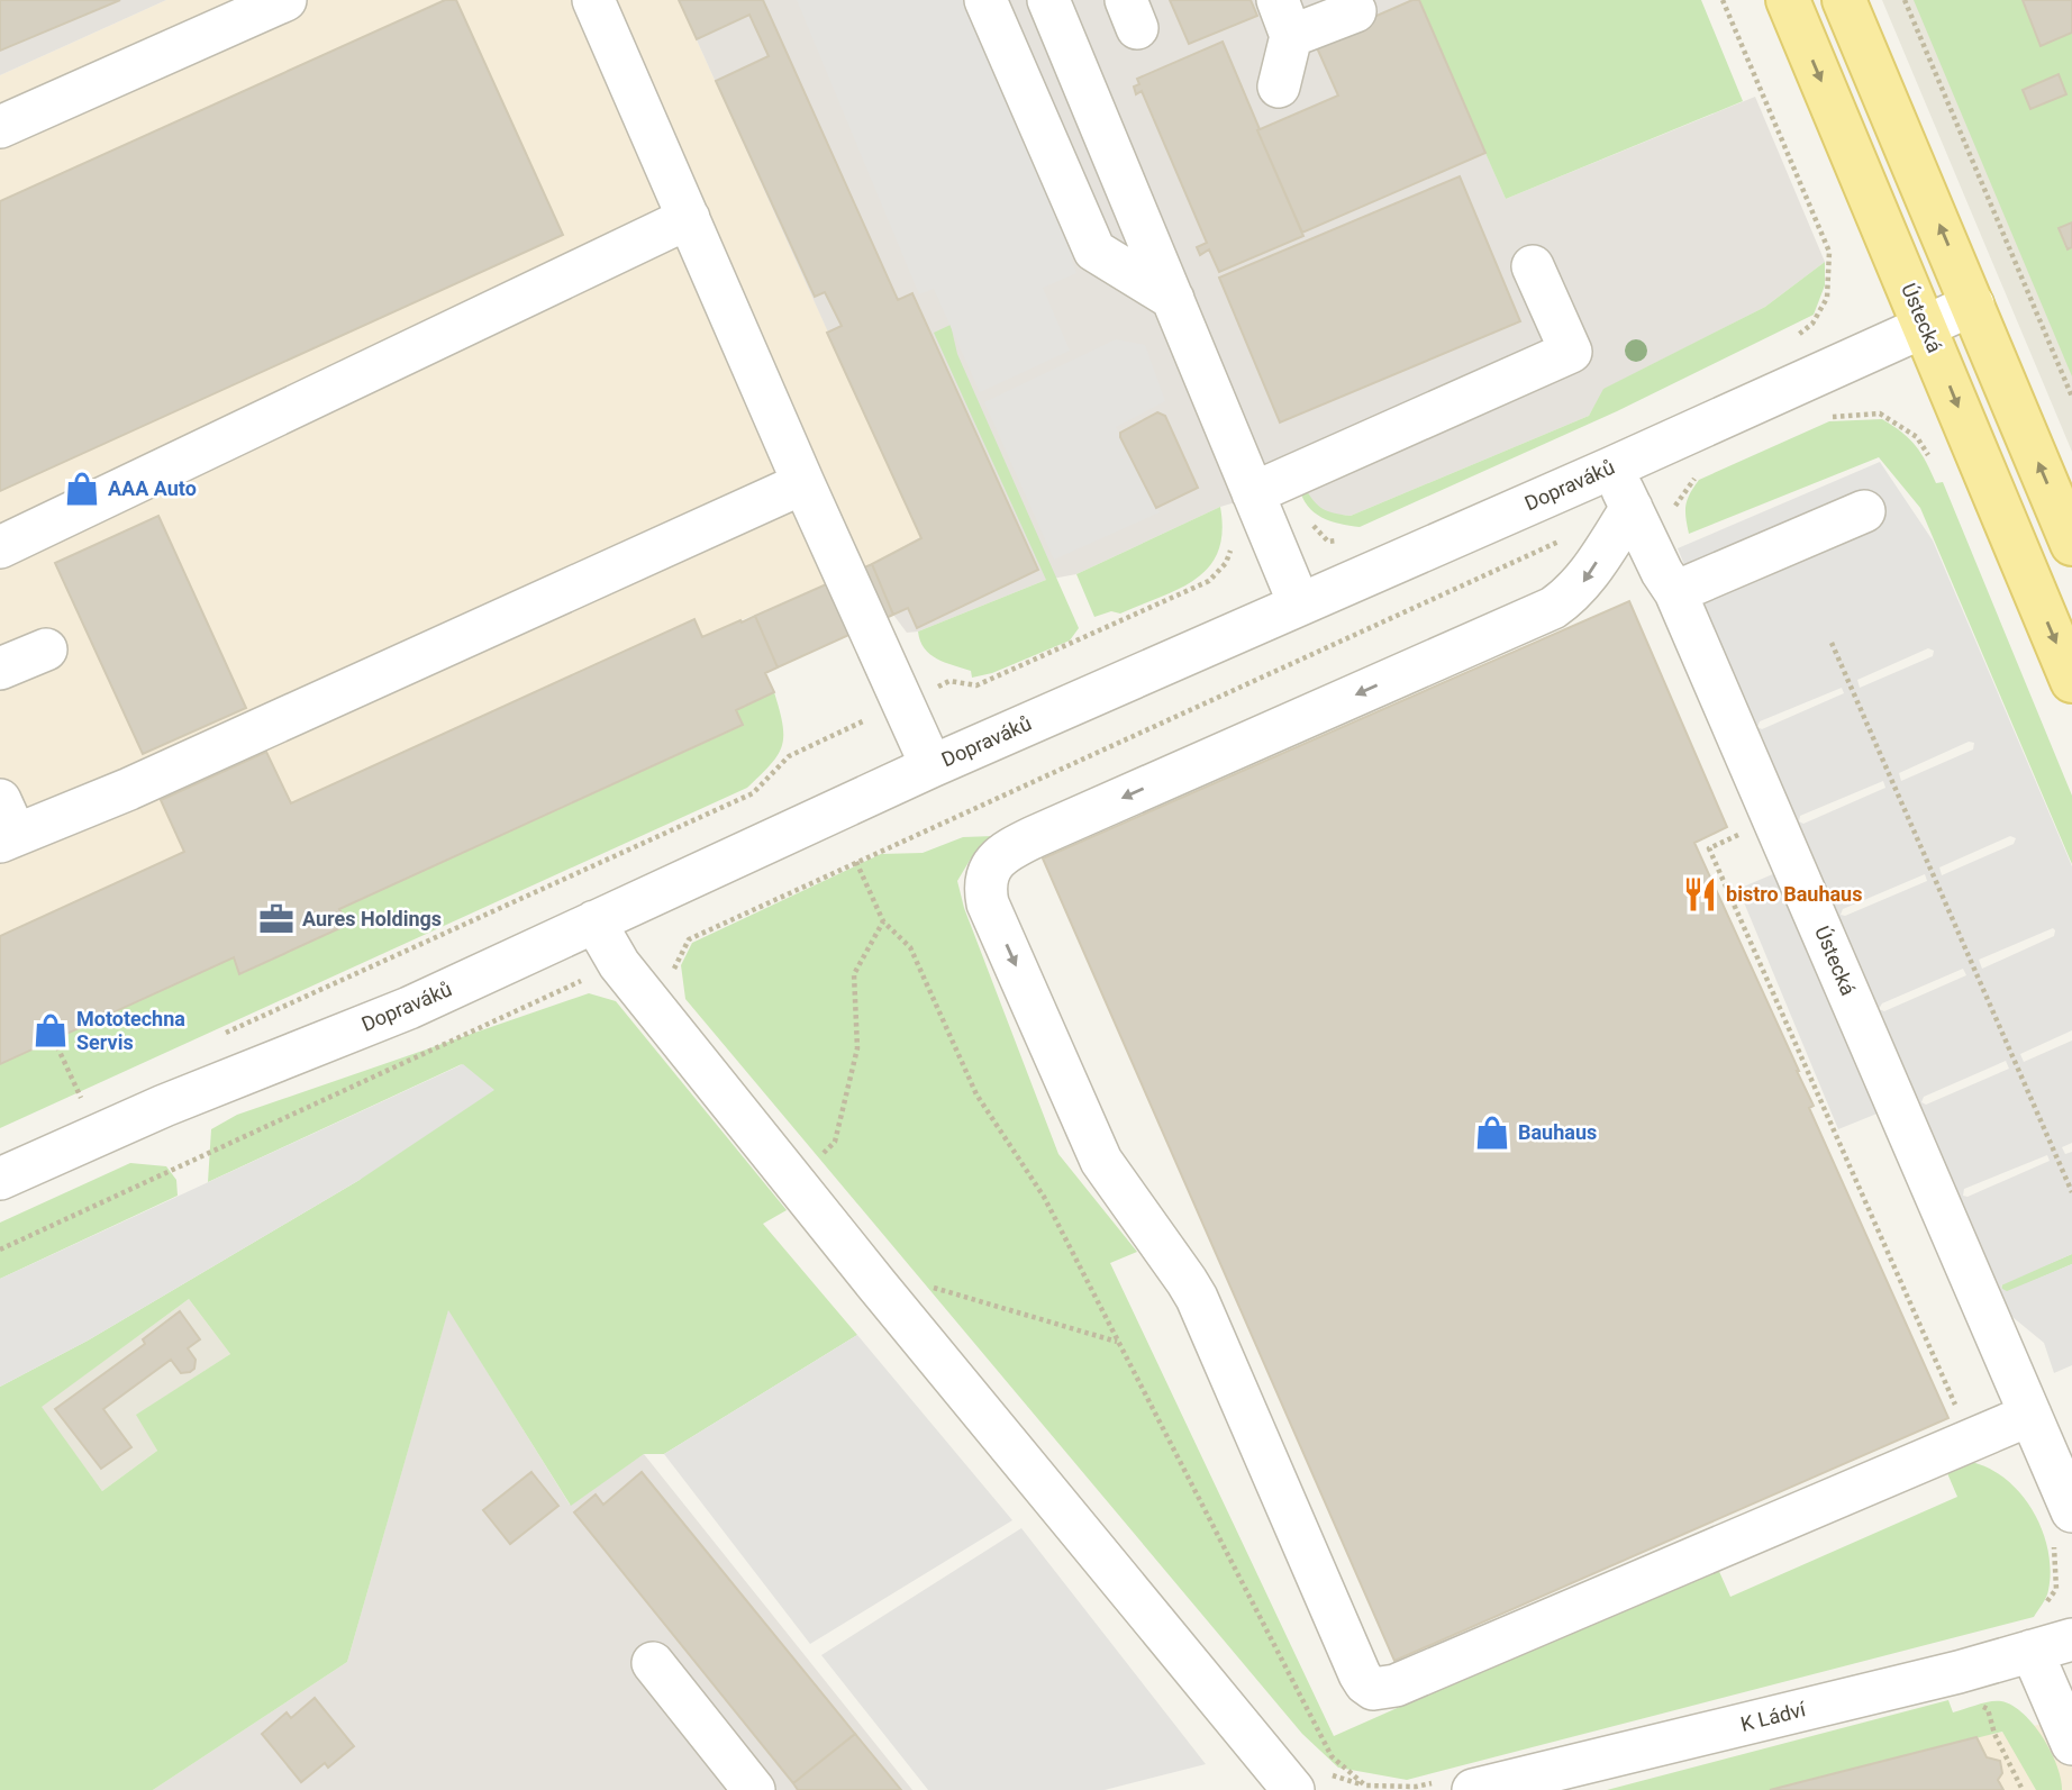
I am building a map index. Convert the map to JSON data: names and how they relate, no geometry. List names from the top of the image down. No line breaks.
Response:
{"streets":{"main road":["Ústecká"],"street":["Dopraváků","K Ládví"]},"crossings":[["Ústecká","Dopraváků"]],"places":{"shop":["AAA Auto","Mototechna Servis","Bauhaus"],"restaurant":["bistro Bauhaus"],"office":["Aures Holdings"]}}
